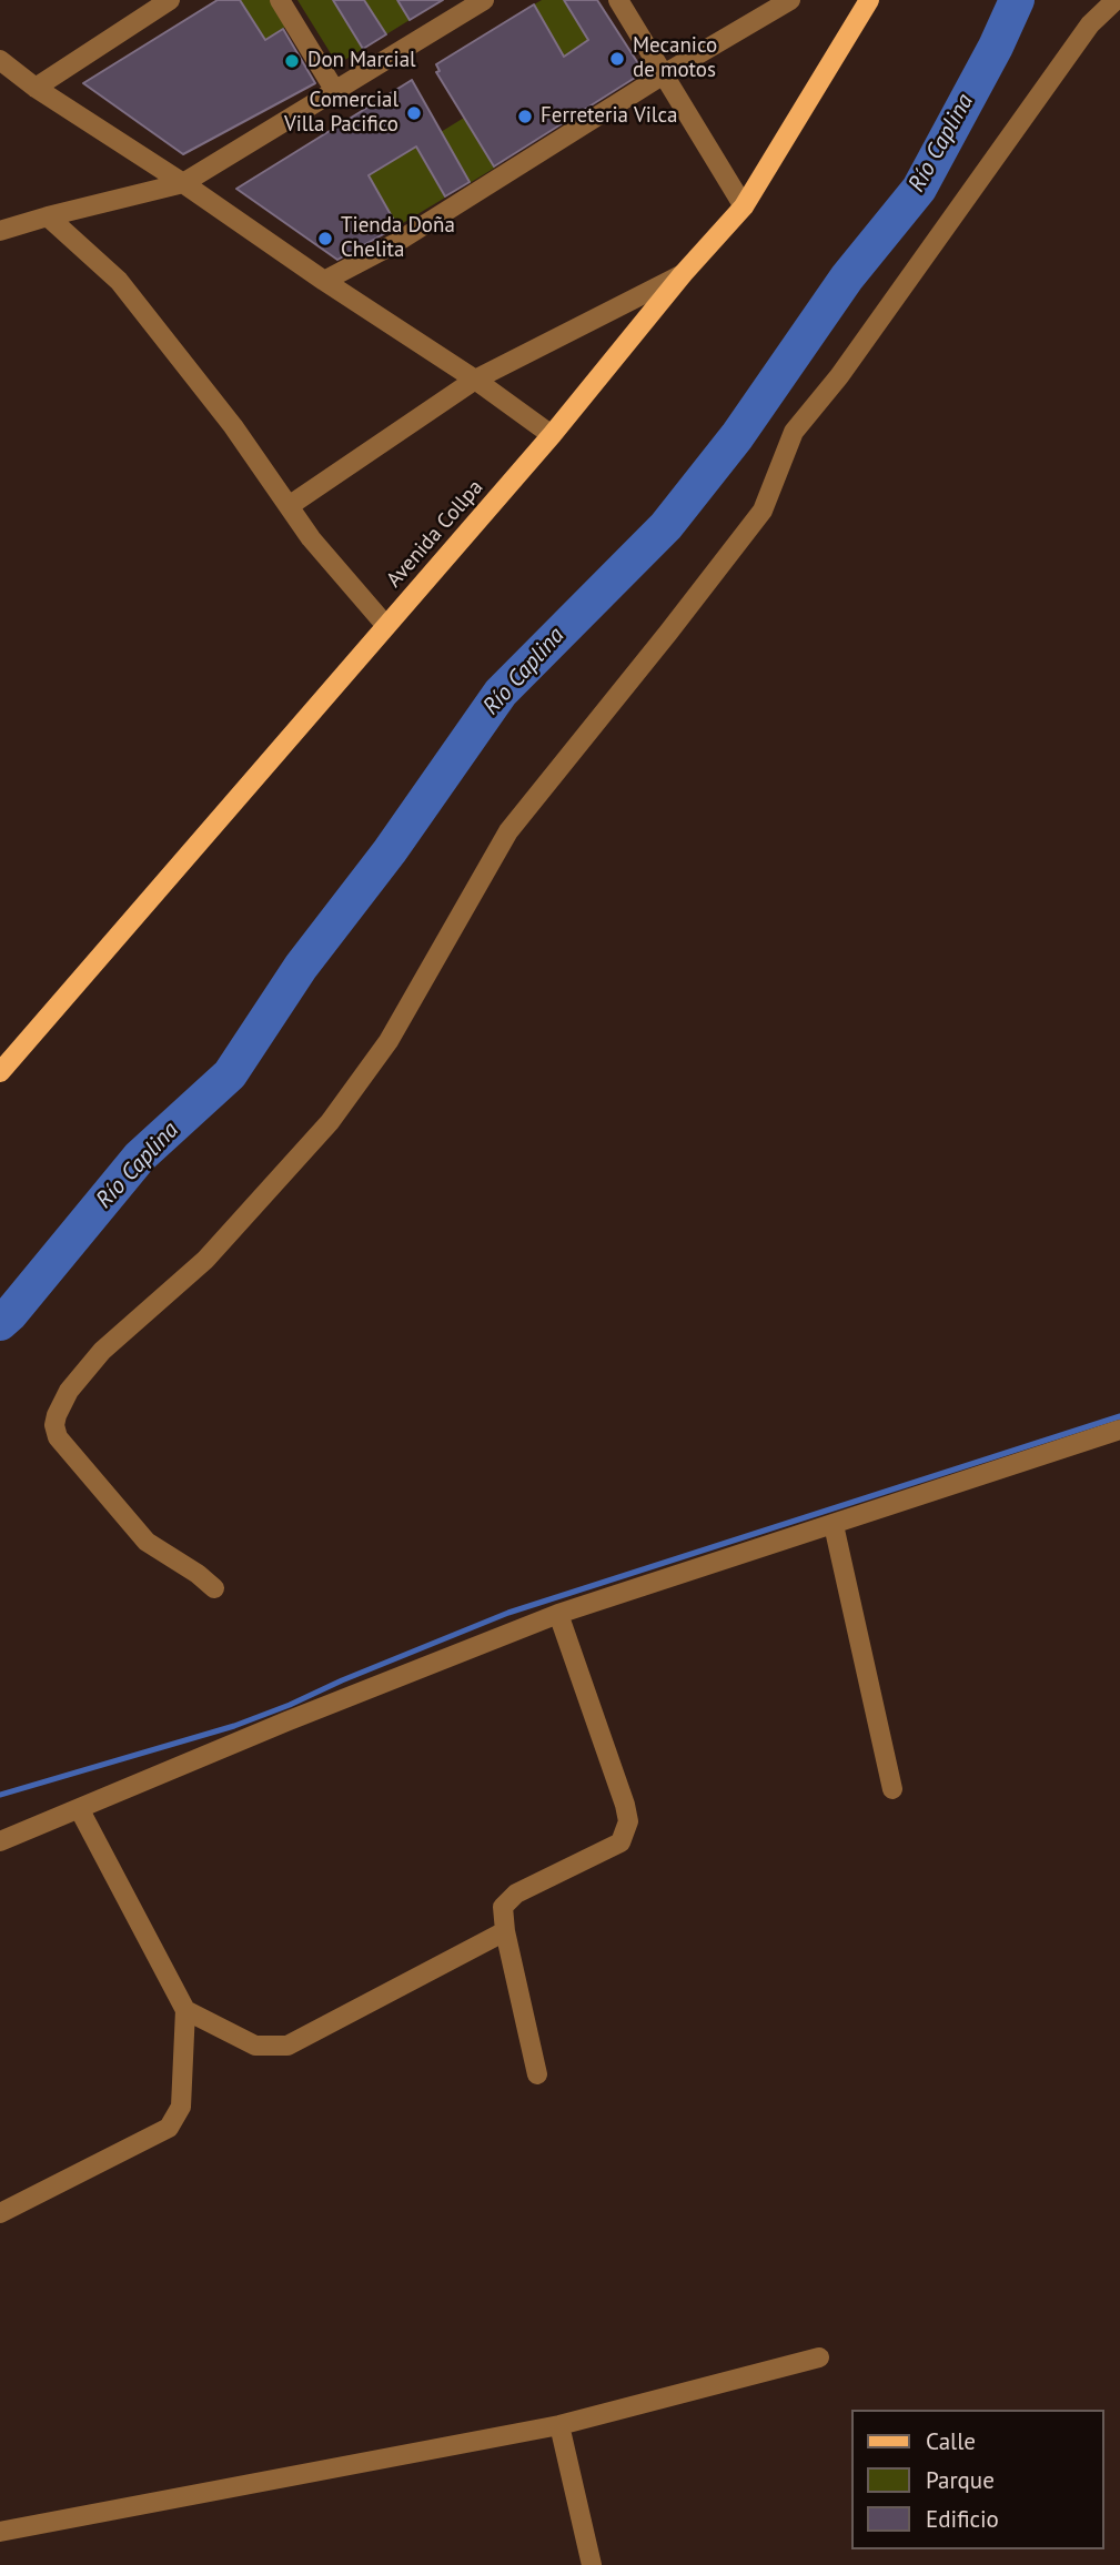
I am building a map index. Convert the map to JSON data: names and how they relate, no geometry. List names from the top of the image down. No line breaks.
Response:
{"streets":{"main road":["Avenida Collpa"]},"water":["Río Caplina"],"places":["Mecanico de motos","Don Marcial","Comercial Villa Pacifico","Ferreteria Vilca","Tienda Doña Chelita"],"legend":["Calle","Parque","Edificio"]}
